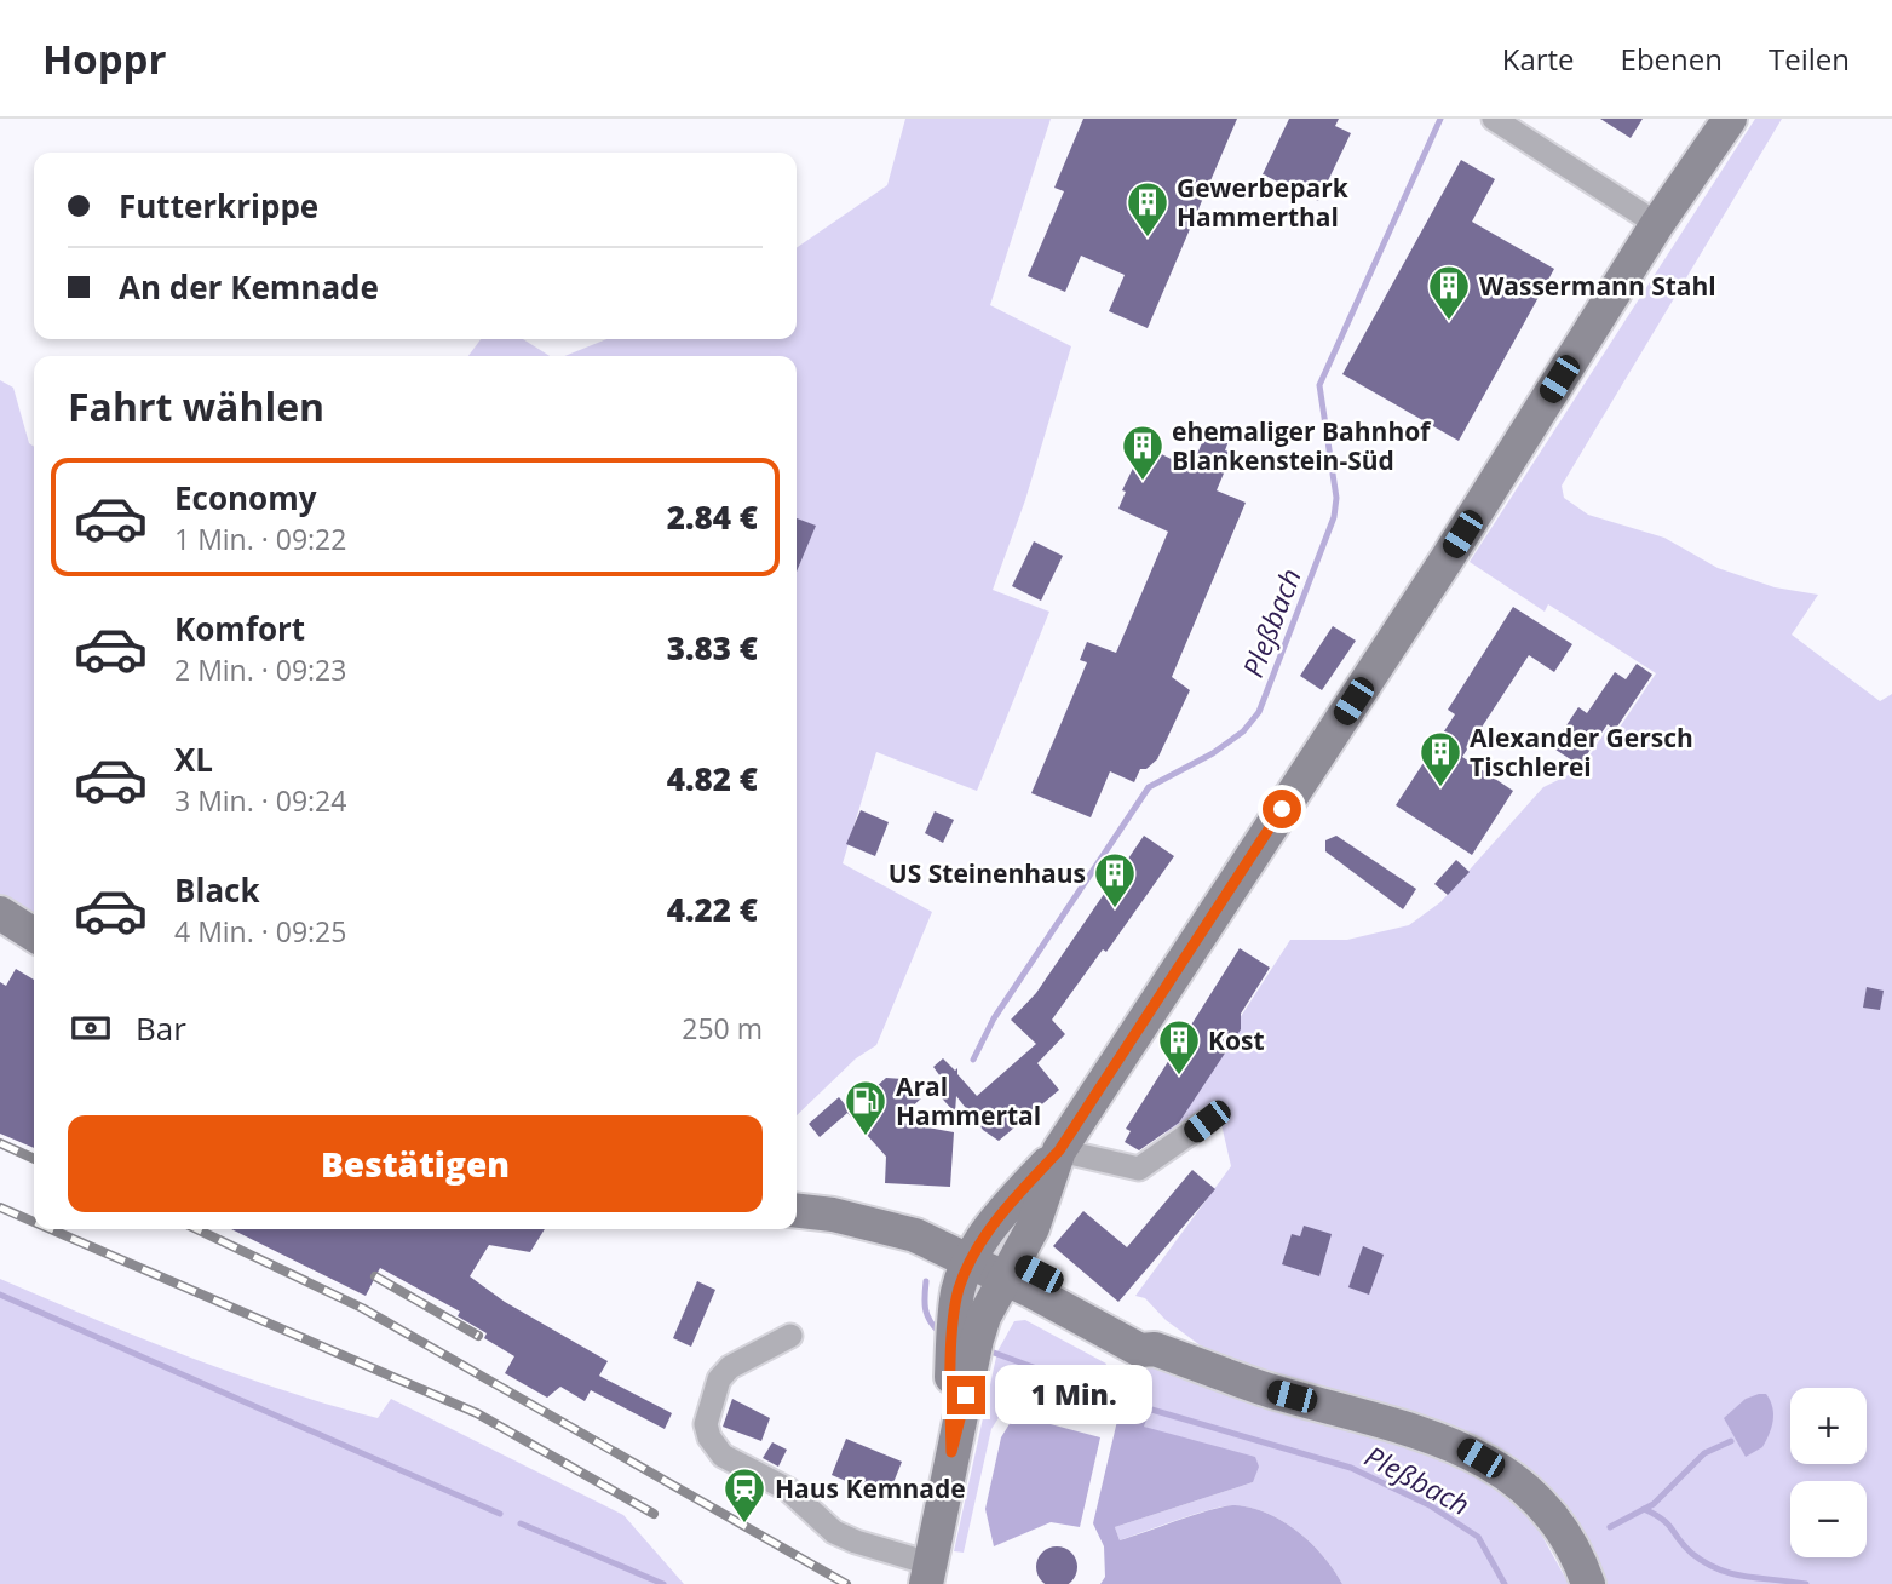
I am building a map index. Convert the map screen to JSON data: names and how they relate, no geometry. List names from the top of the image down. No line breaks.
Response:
{"water":["Pleßbach"],"places":{"building":["Gewerbepark Hammerthal","Wassermann Stahl","ehemaliger Bahnhof Blankenstein-Süd","Alexander Gersch Tischlerei","US Steinenhaus","Kost"],"fuel station":["Aral Hammertal"],"station":["Haus Kemnade"]},"page":{"header":"Hoppr","nav":["Karte","Ebenen","Teilen"],"banner":["Futterkrippe","An der Kemnade"],"heading":"Fahrt wählen","list":[{"name":"Economy","note":"1 Min. · 09:22","value":"2.84 €"},{"name":"Komfort","note":"2 Min. · 09:23","value":"3.83 €"},{"name":"XL","note":"3 Min. · 09:24","value":"4.82 €"},{"name":"Black","note":"4 Min. · 09:25","value":"4.22 €"}],"pay":["Bar","250 m"],"buttons":"Bestätigen","bubble":"1 Min.","map_buttons":["+","−"]}}
